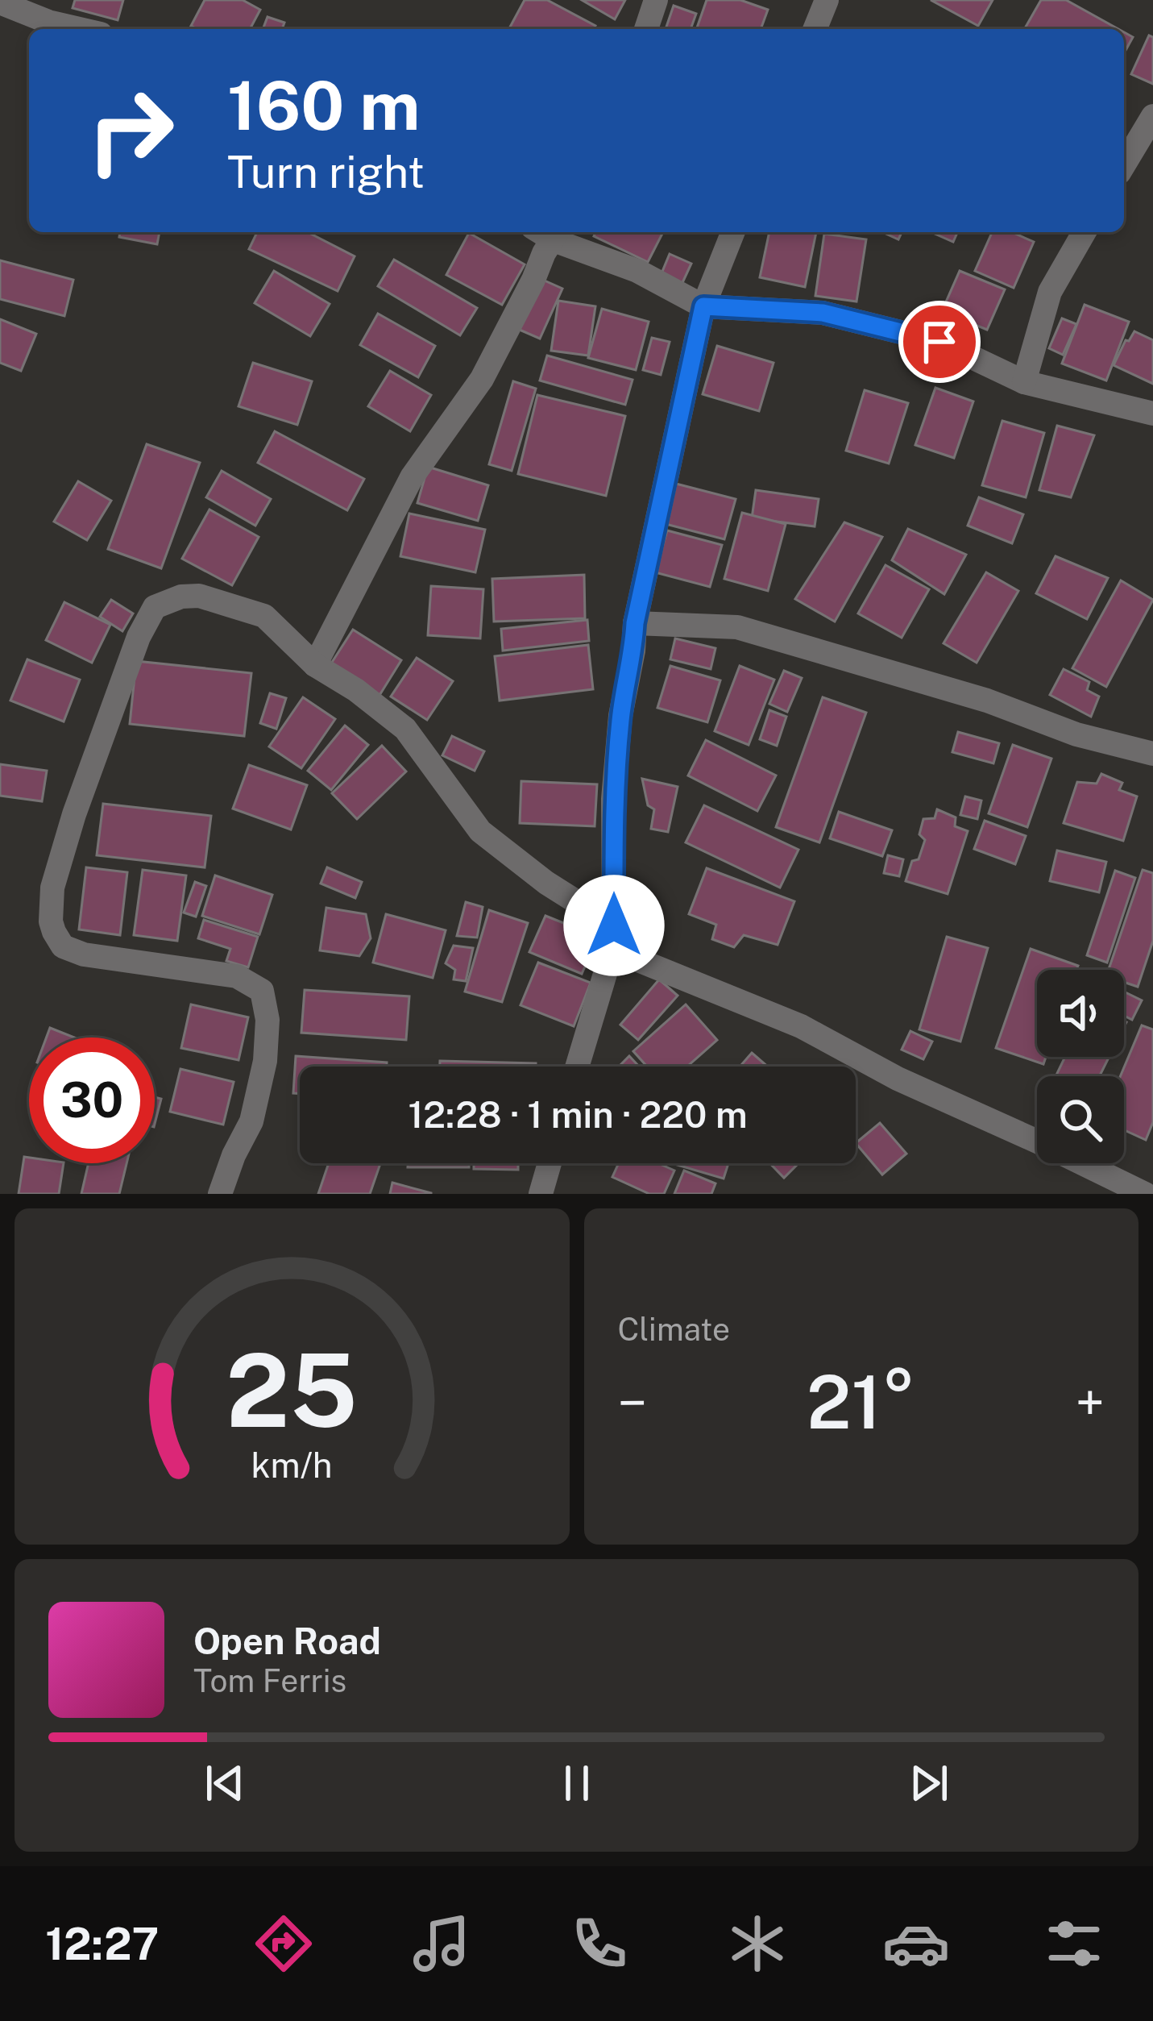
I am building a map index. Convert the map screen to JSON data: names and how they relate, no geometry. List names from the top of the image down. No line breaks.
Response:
{"page":{"turn":["160 m","Turn right"],"limit":"30","trip":"12:28 · 1 min · 220 m","tile":"Climate","heat":["−","21°","+"],"song":["Open Road","Tom Ferris"],"tabs":"12:27","gauge":["25","km/h"]}}
